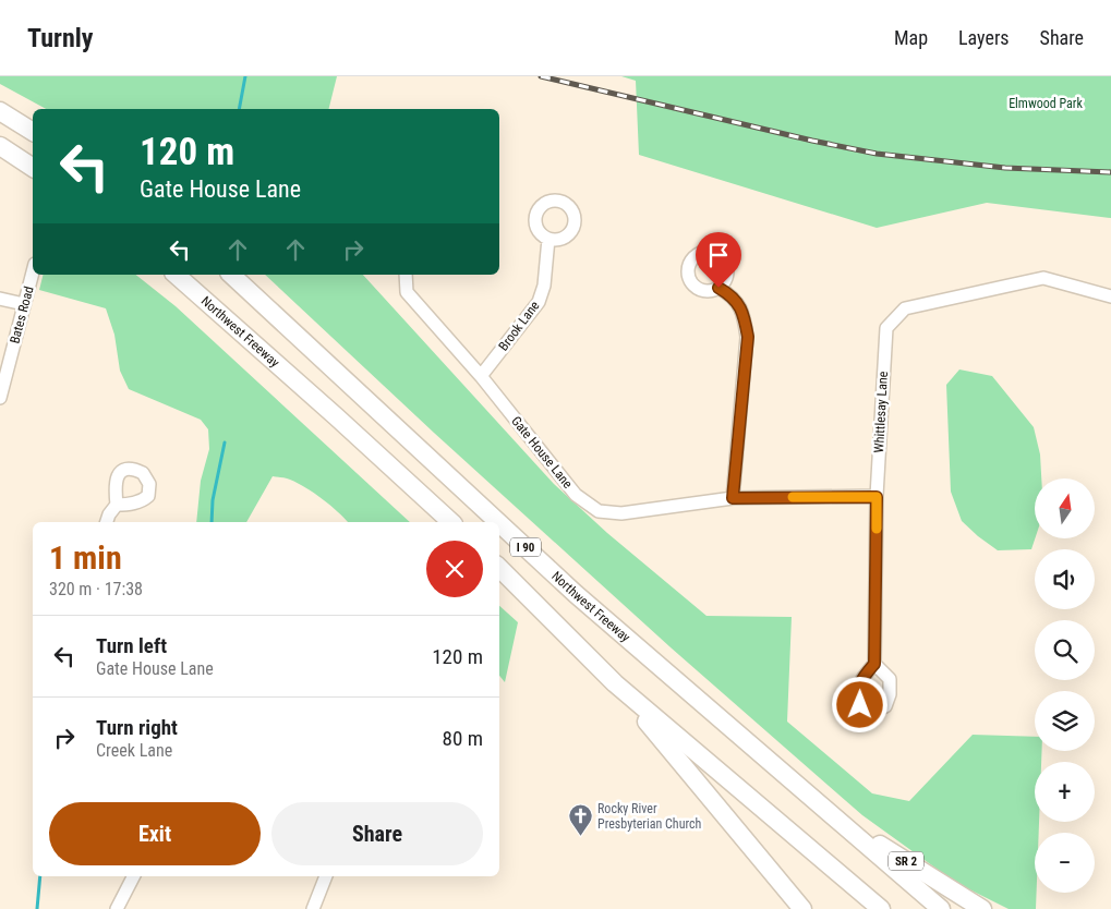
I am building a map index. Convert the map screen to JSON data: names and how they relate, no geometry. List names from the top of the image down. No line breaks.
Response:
{"streets":{"highway":["Northwest Freeway","I 90","SR 2"],"street":["Bates Road","Brook Lane","Whittlesay Lane","Gate House Lane"]},"crossings":[["Brook Lane","Gate House Lane"],["Northwest Freeway","SR 2"],["Whittlesay Lane","Gate House Lane"]],"parks":["Elmwood Park"],"places":{"church":["Rocky River Presbyterian Church"]},"north":"top","page":{"header":"Turnly","nav":["Map","Layers","Share"],"turn":["120 m","Gate House Lane"],"map_buttons":["+","−"],"heading":["1 min","320 m · 17:38"],"list":[{"name":"Turn left","note":"Gate House Lane","value":"120 m"},{"name":"Turn right","note":"Creek Lane","value":"80 m"}],"buttons":["Exit","Share"]}}
